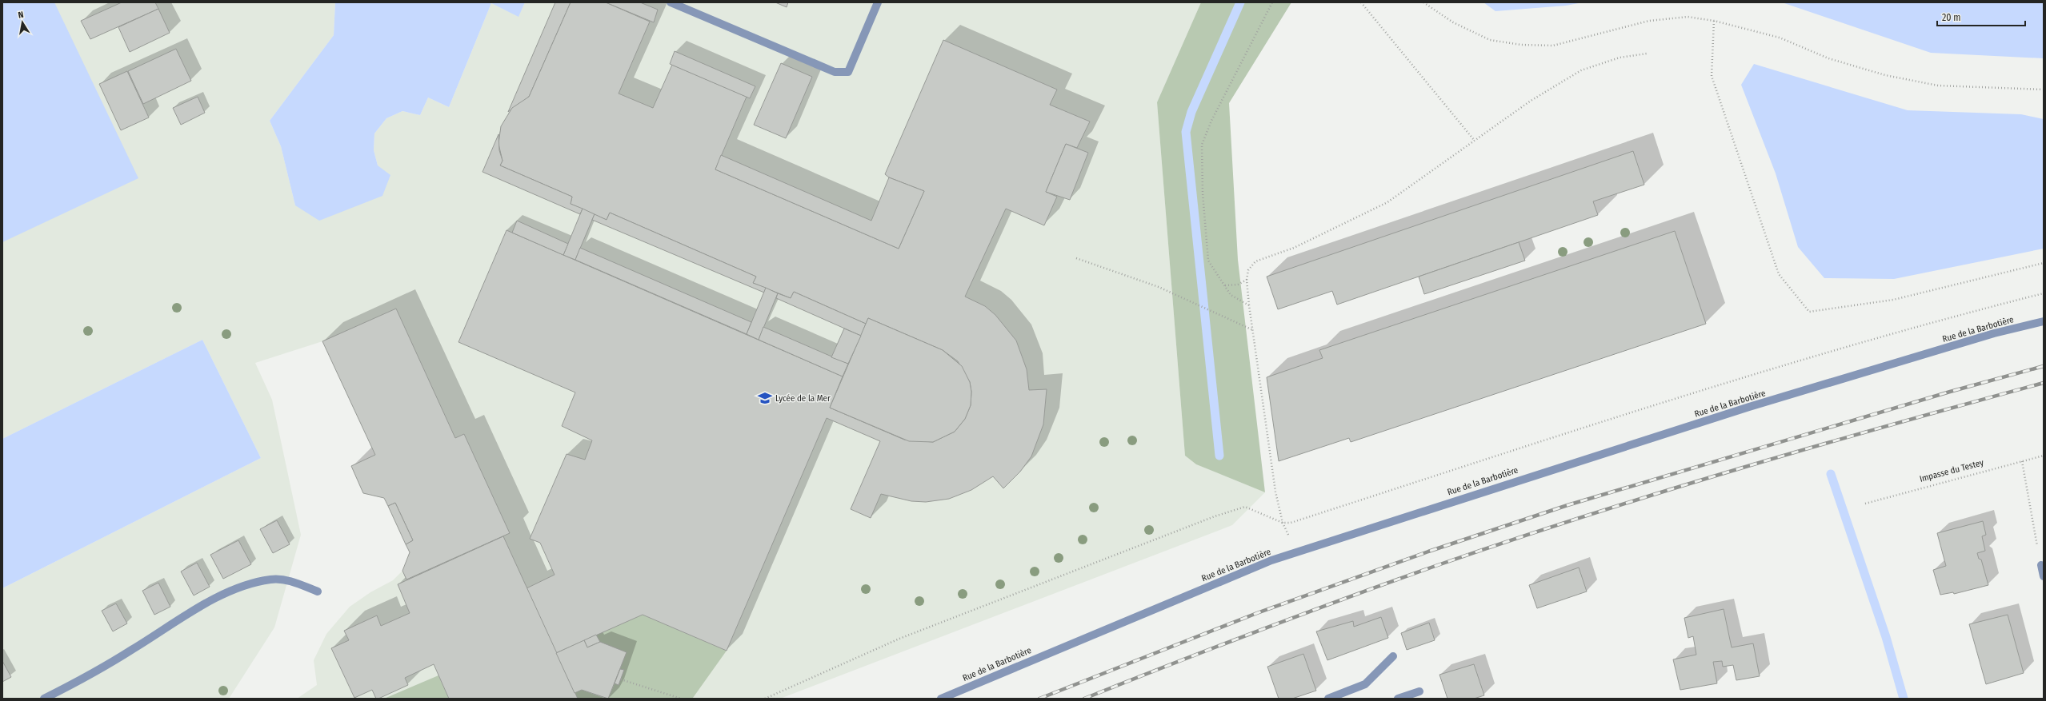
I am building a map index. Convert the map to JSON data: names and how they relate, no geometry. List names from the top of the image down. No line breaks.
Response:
{"streets":{"street":["Rue de la Barbotière"],"path":["Impasse du Testey"]},"places":{"school or university":["Lycée de la Mer"]},"scale_bar":"20 m","north":"top"}
